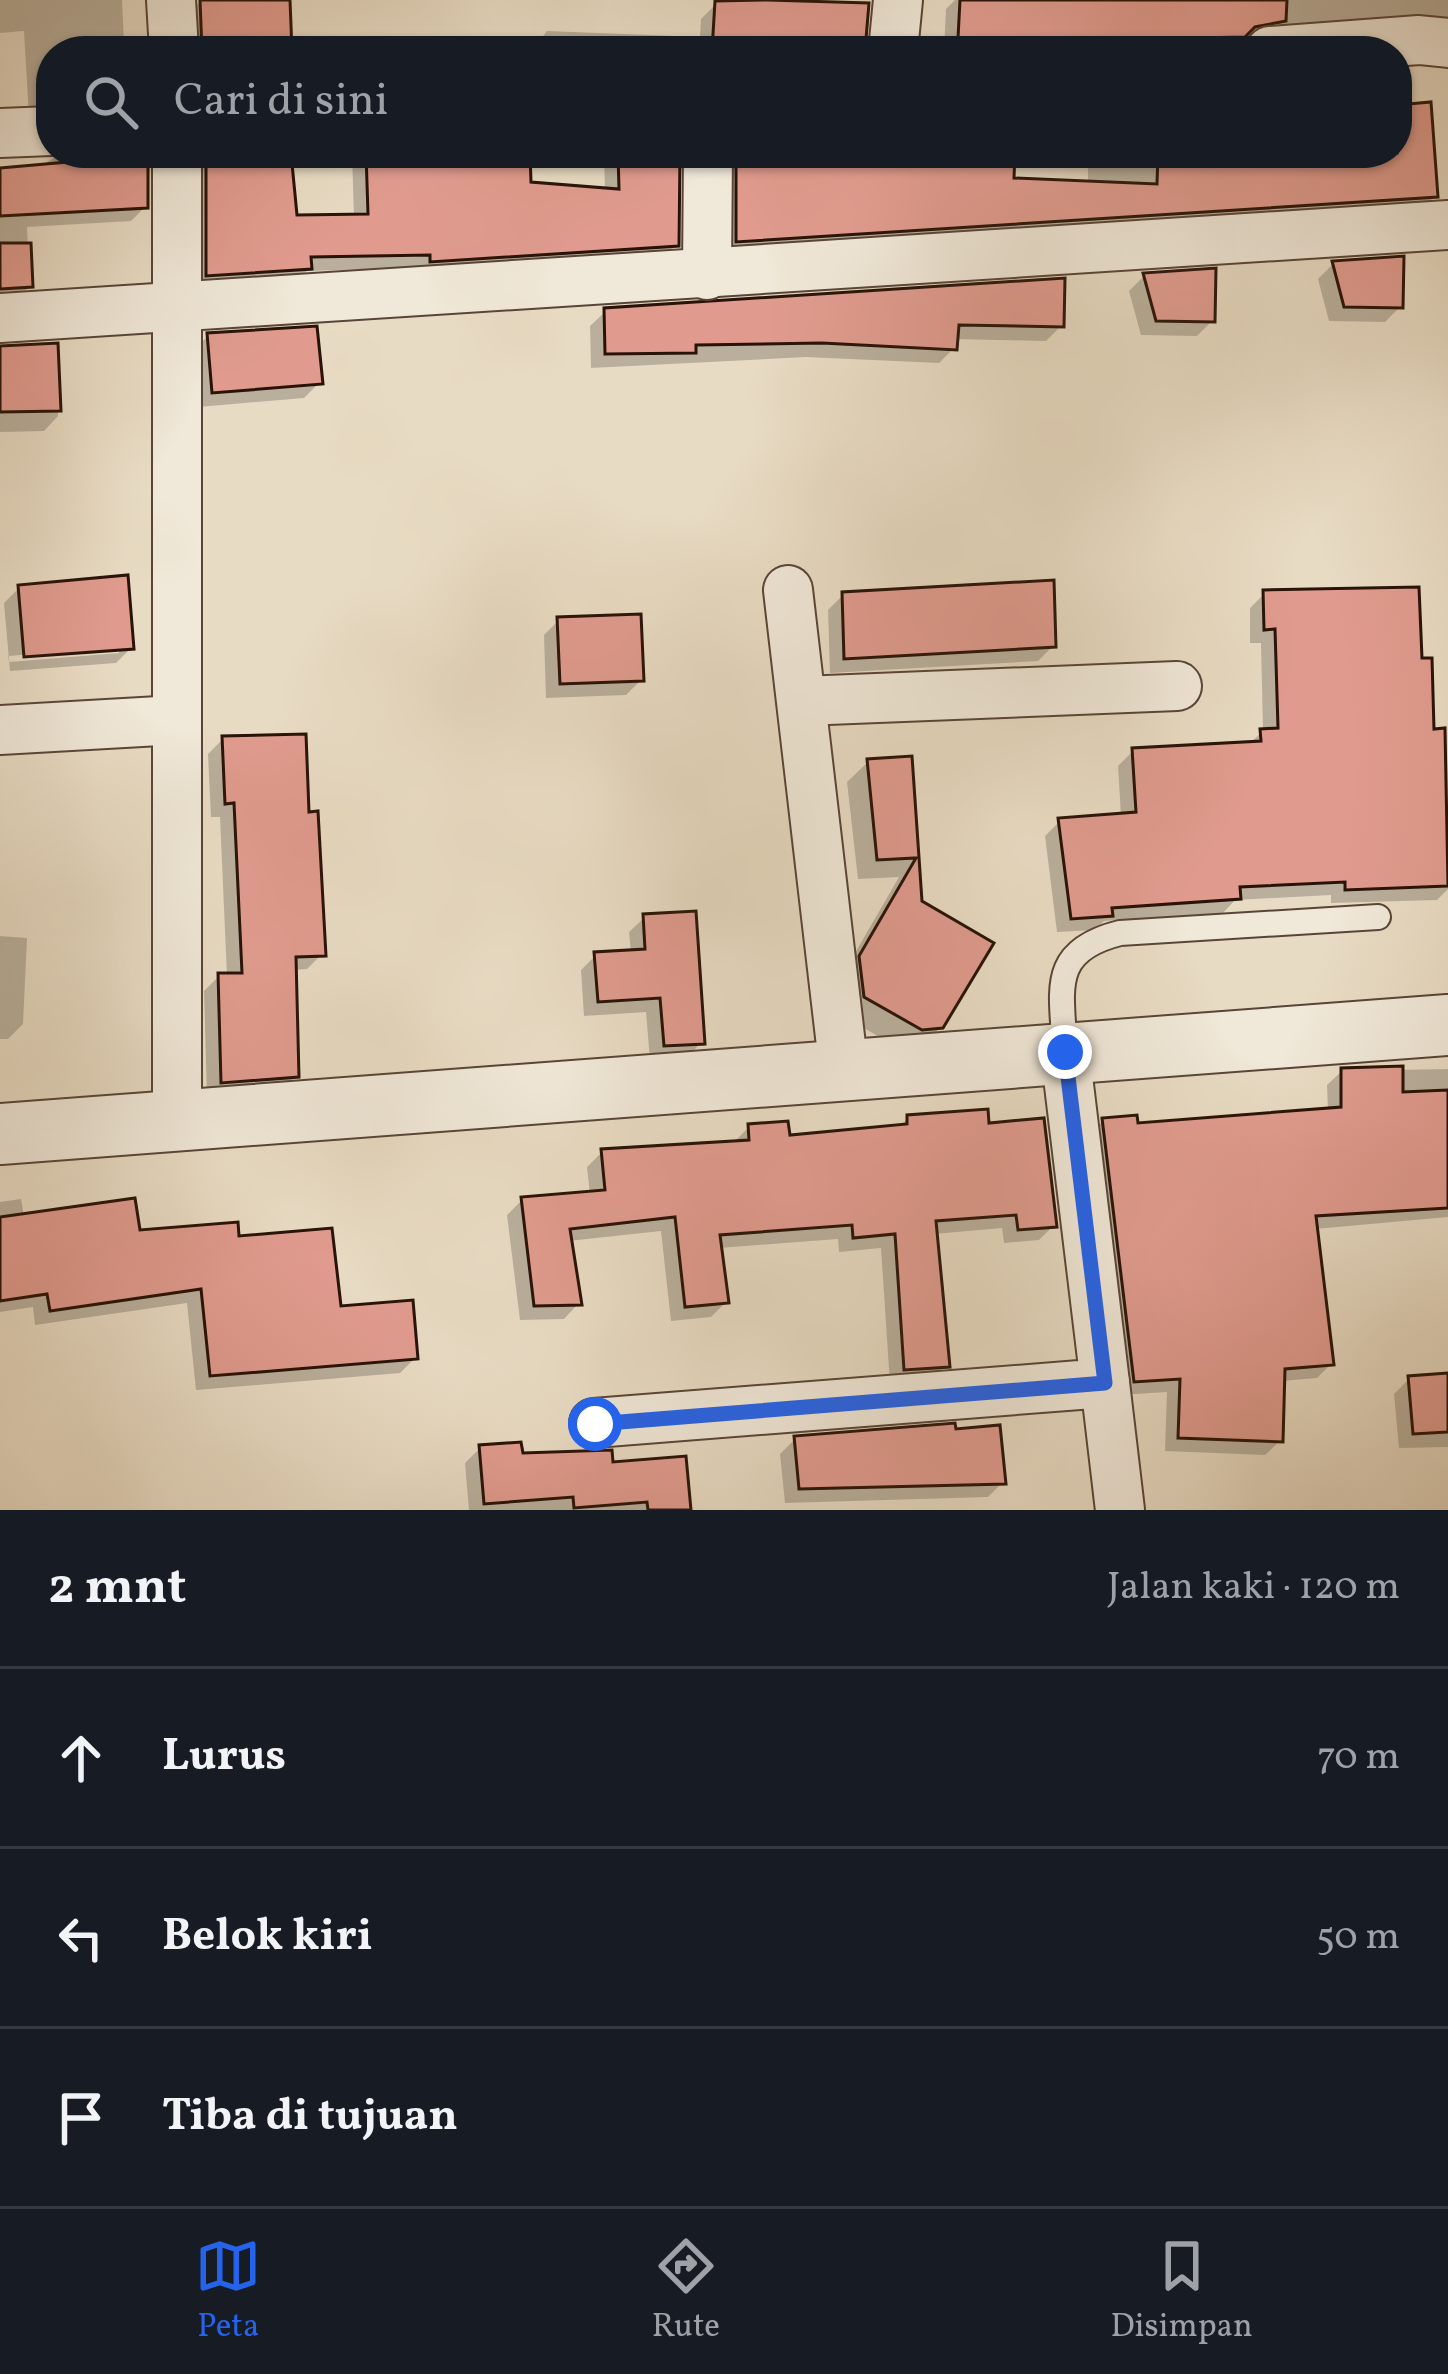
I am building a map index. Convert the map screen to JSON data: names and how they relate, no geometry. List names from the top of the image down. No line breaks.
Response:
{"page":{"search":"Cari di sini","heading":["2 mnt","Jalan kaki · 120 m"],"list":[["Lurus","70 m"],["Belok kiri","50 m"],"Tiba di tujuan"],"nav":["Peta","Rute","Disimpan"]}}
